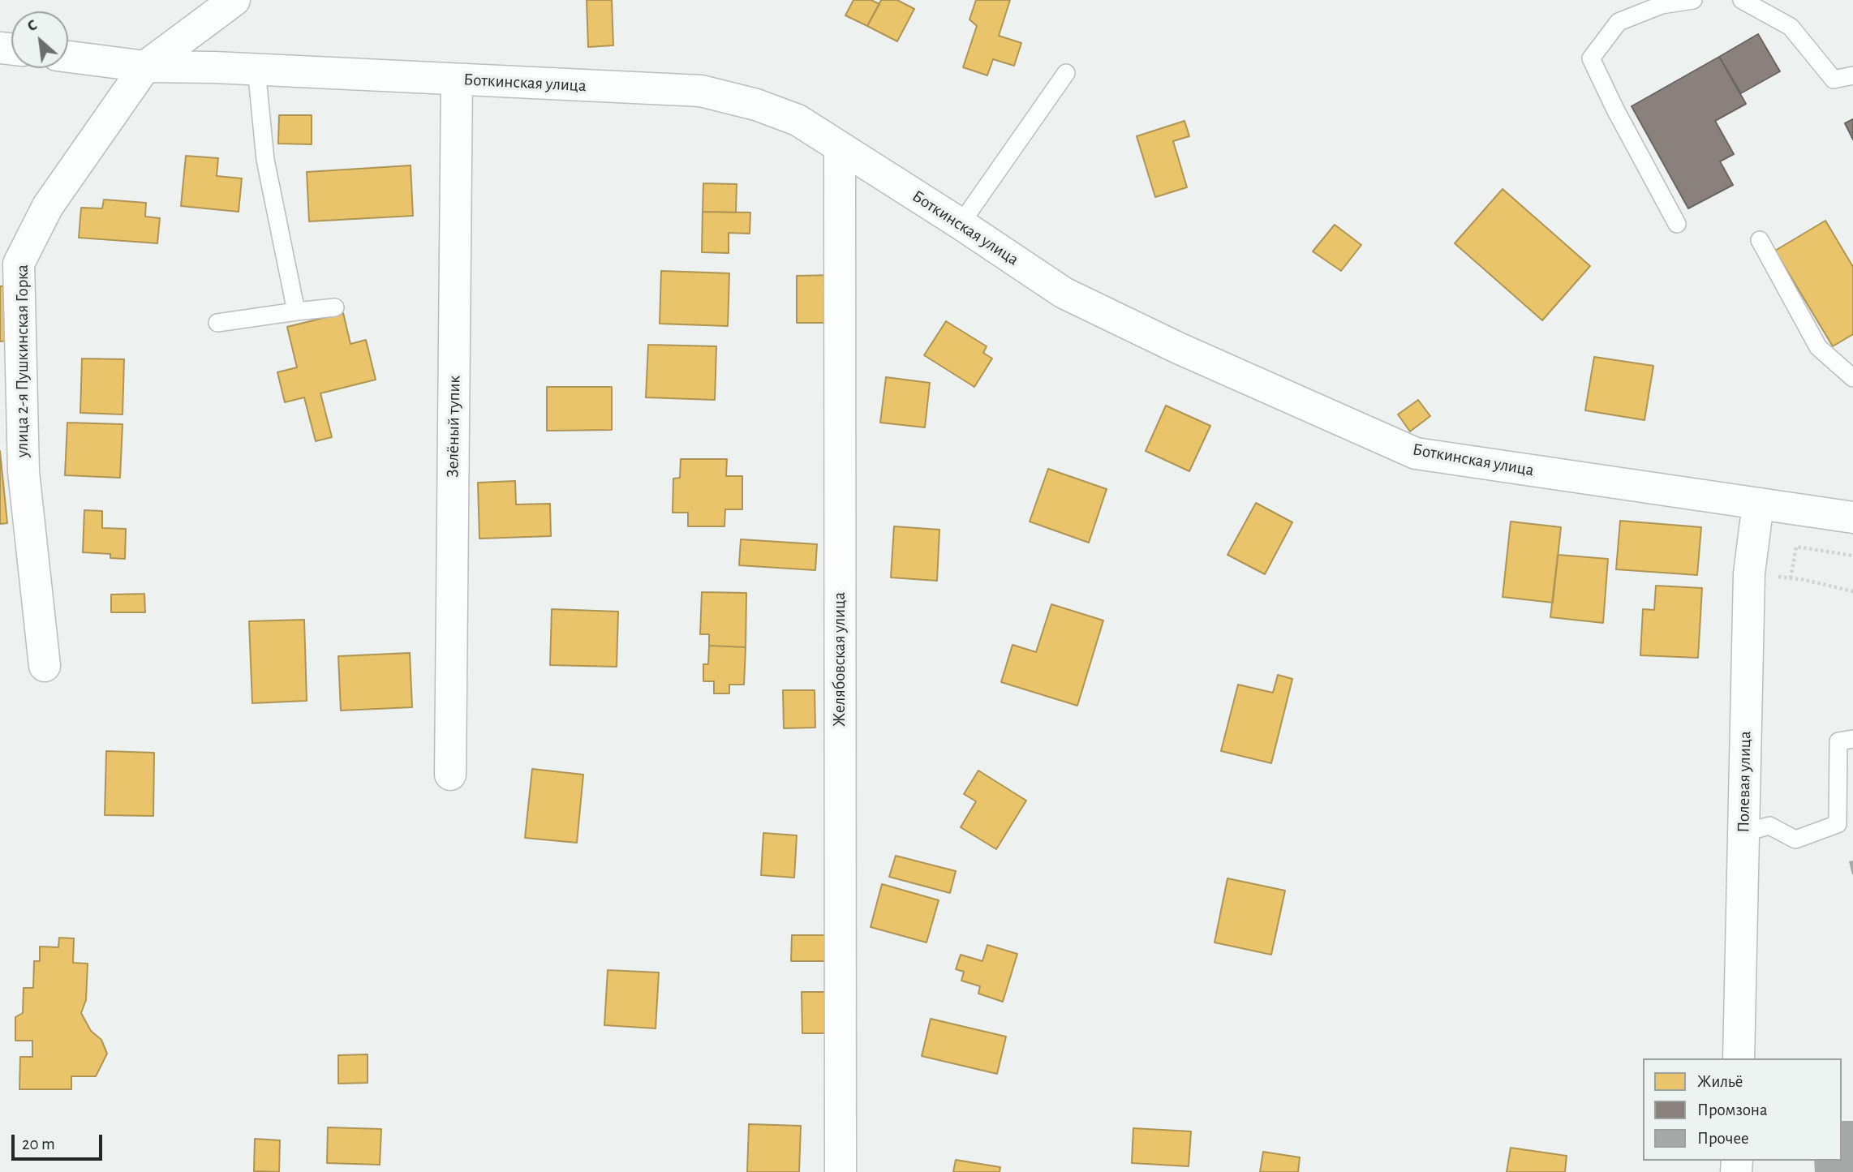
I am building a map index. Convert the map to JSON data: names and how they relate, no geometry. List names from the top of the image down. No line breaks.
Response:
{"streets":{"street":["Боткинская улица","улица 2-я Пушкинская Горка","Зелёный тупик","Желябовская улица","Полевая улица"]},"crossings":[["Боткинская улица","улица 2-я Пушкинская Горка"],["Боткинская улица","Зелёный тупик"],["Боткинская улица","Желябовская улица"],["Боткинская улица","Полевая улица"]],"legend":["Жильё","Промзона","Прочее"],"scale_bar":"20 m","north":"top left"}
